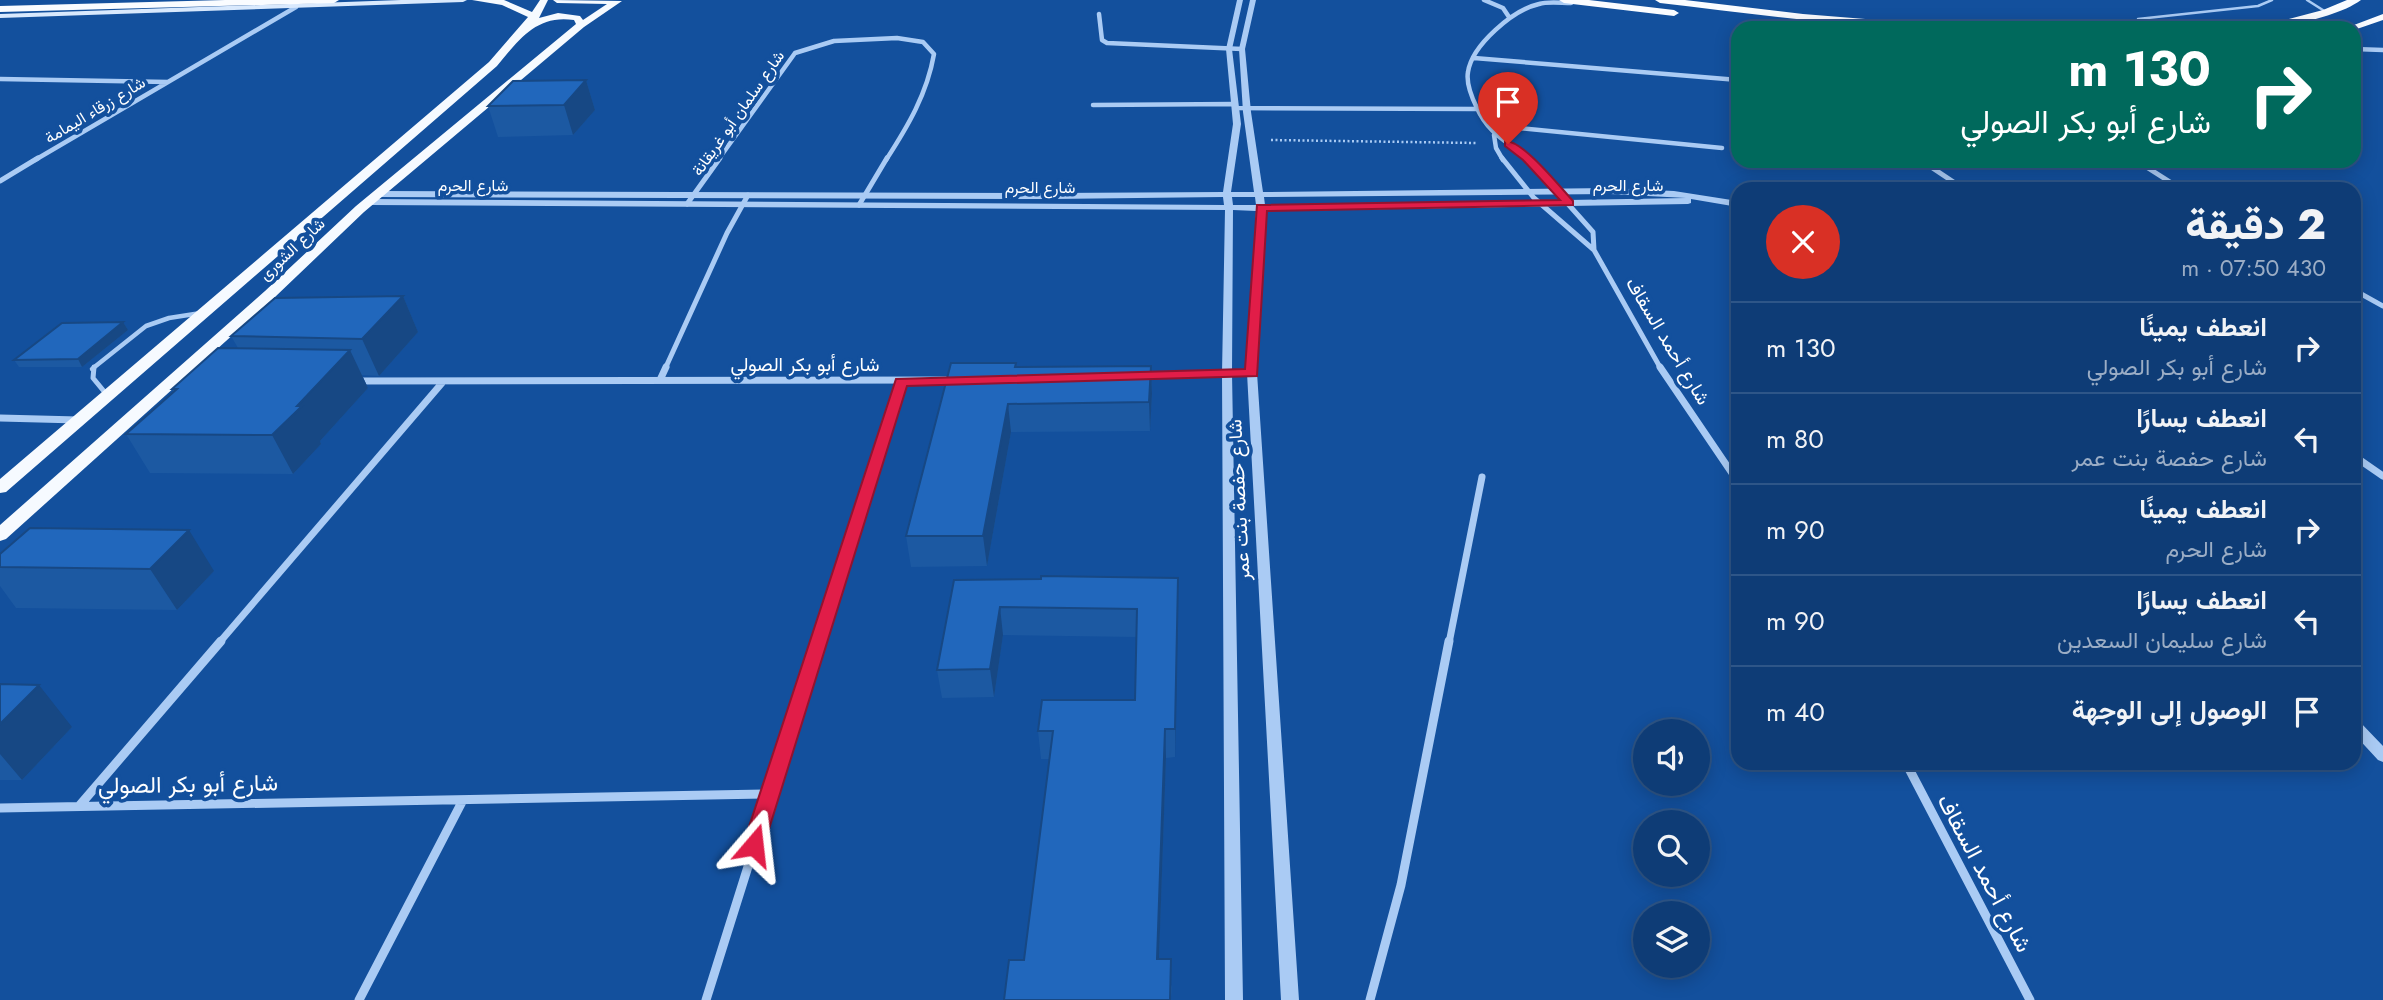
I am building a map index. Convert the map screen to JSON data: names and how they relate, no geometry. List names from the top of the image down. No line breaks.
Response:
{"streets":{"main road":["شارع الشورى"],"street":["شارع زرقاء اليمامة","شارع سلمان أبو غريقانة","شارع الحرم","شارع أحمد السقاف","شارع أبو بكر الصولي","شارع حفصة بنت عمر"]},"crossings":[["شارع سلمان أبو غريقانة","شارع الحرم"],["شارع الحرم","شارع الشورى"],["شارع الحرم","شارع أحمد السقاف"],["شارع الحرم","شارع حفصة بنت عمر"]],"page":{"turn":["130 m","شارع أبو بكر الصولي"],"heading":["2 دقيقة","430 m · 07:50"],"list":[{"name":"انعطف يمينًا","note":"شارع أبو بكر الصولي","value":"130 m"},{"name":"انعطف يسارًا","note":"شارع حفصة بنت عمر","value":"80 m"},{"name":"انعطف يمينًا","note":"شارع الحرم","value":"90 m"},{"name":"انعطف يسارًا","note":"شارع سليمان السعدين","value":"90 m"},{"name":"الوصول إلى الوجهة","value":"40 m"}]}}
